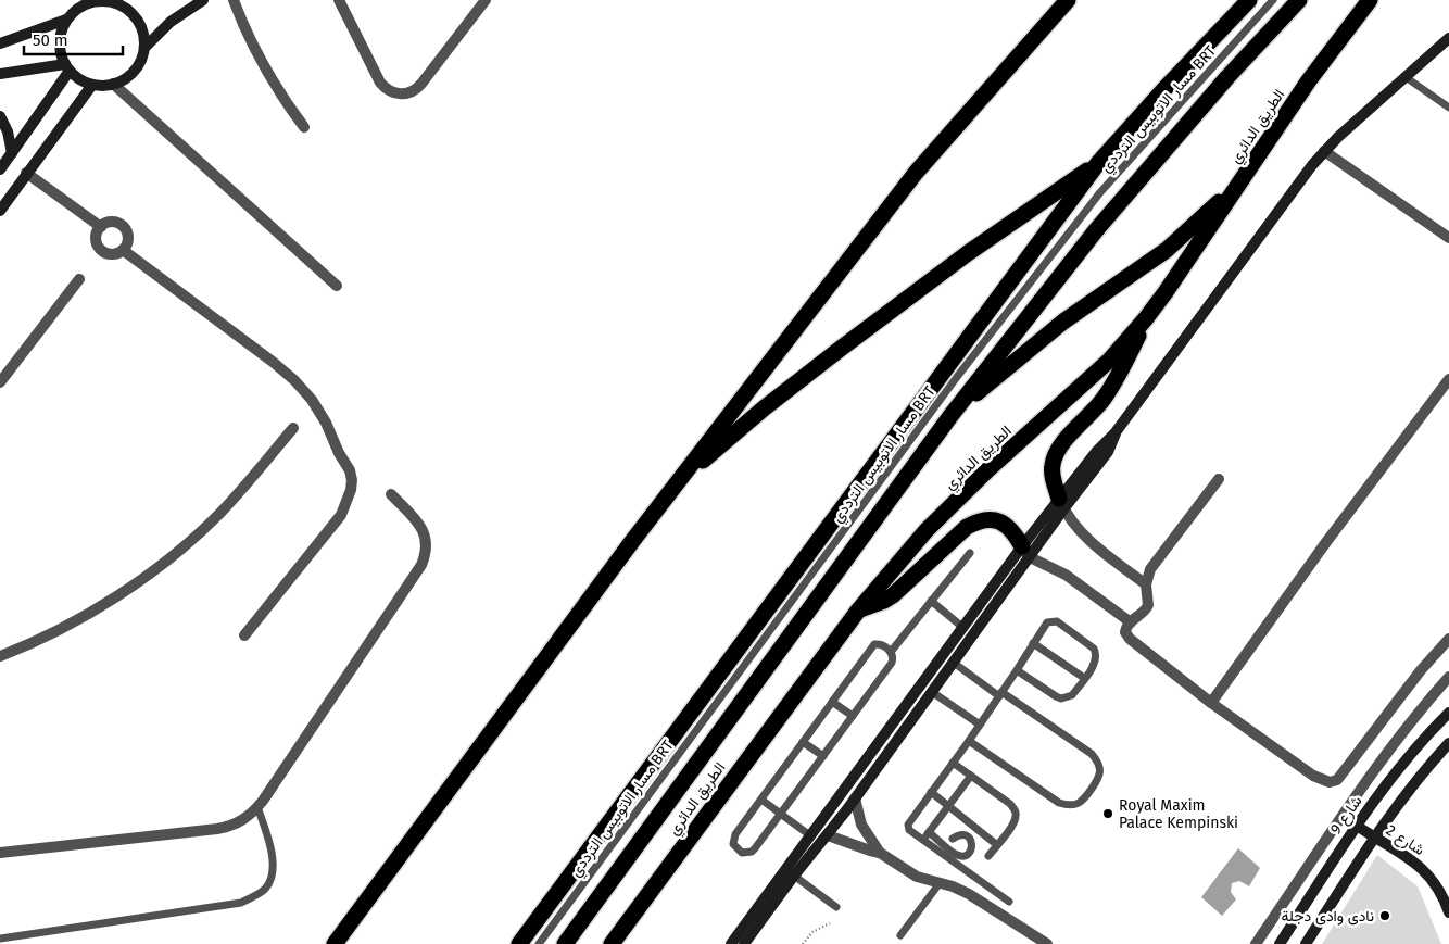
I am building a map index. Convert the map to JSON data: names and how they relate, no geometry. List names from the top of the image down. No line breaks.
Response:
{"streets":{"highway":["الطريق الدائري"],"street":["شارع 9","شارع 2"],"lane":["مسار الاتوبيس الترددي BRT"]},"crossings":[["شارع 9","شارع 2"]],"places":["Royal Maxim Palace Kempinski","نادى وادى دجلة"],"scale_bar":"50 m"}
